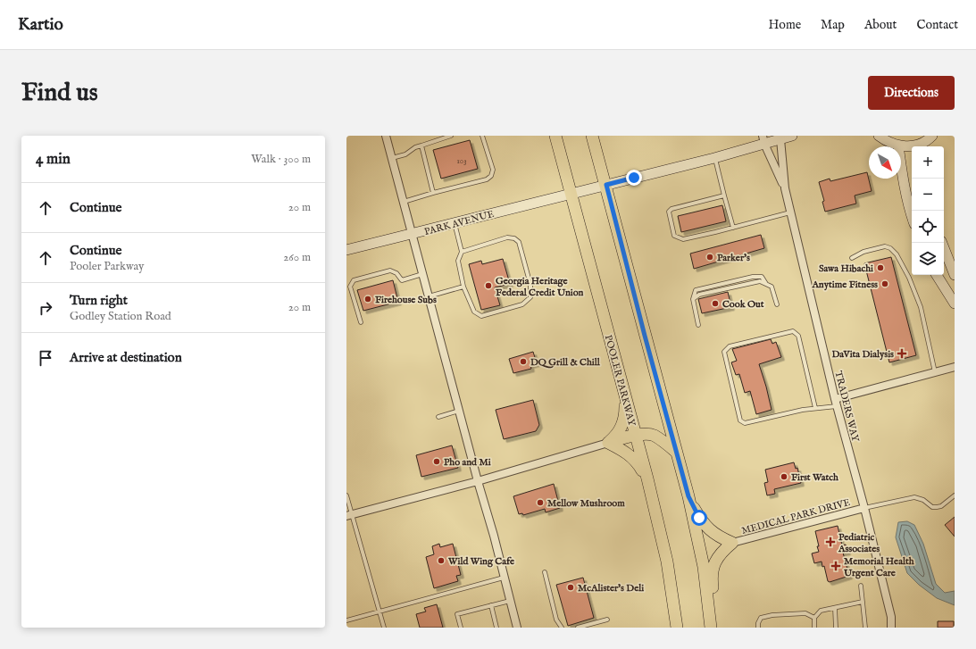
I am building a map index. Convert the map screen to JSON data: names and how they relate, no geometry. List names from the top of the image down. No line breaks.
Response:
{"streets":{"main road":["POOLER PARKWAY"],"street":["PARK AVENUE","TRADERS WAY","MEDICAL PARK DRIVE"]},"crossings":[["PARK AVENUE","POOLER PARKWAY"],["PARK AVENUE","TRADERS WAY"],["TRADERS WAY","MEDICAL PARK DRIVE"]],"places":{"other":["Parker's","Sawa Hibachi","Anytime Fitness","Georgia Heritage Federal Credit Union","Firehouse Subs","Cook Out","DQ Grill & Chill","Pho and Mi","First Watch","Mellow Mushroom","Wild Wing Cafe","McAlister's Deli"],"health":["DaVita Dialysis","Pediatric Associates","Memorial Health Urgent Care"]},"house_numbers":["103"],"north":"bottom right","page":{"header":"Kartio","nav":["Home","Map","About","Contact"],"buttons":"Directions","title":"Find us","heading":["4 min","Walk · 300 m"],"map_buttons":["+","−"],"list":[["Continue","20 m"],["Continue","Pooler Parkway","260 m"],["Turn right","Godley Station Road","20 m"],"Arrive at destination"]}}
